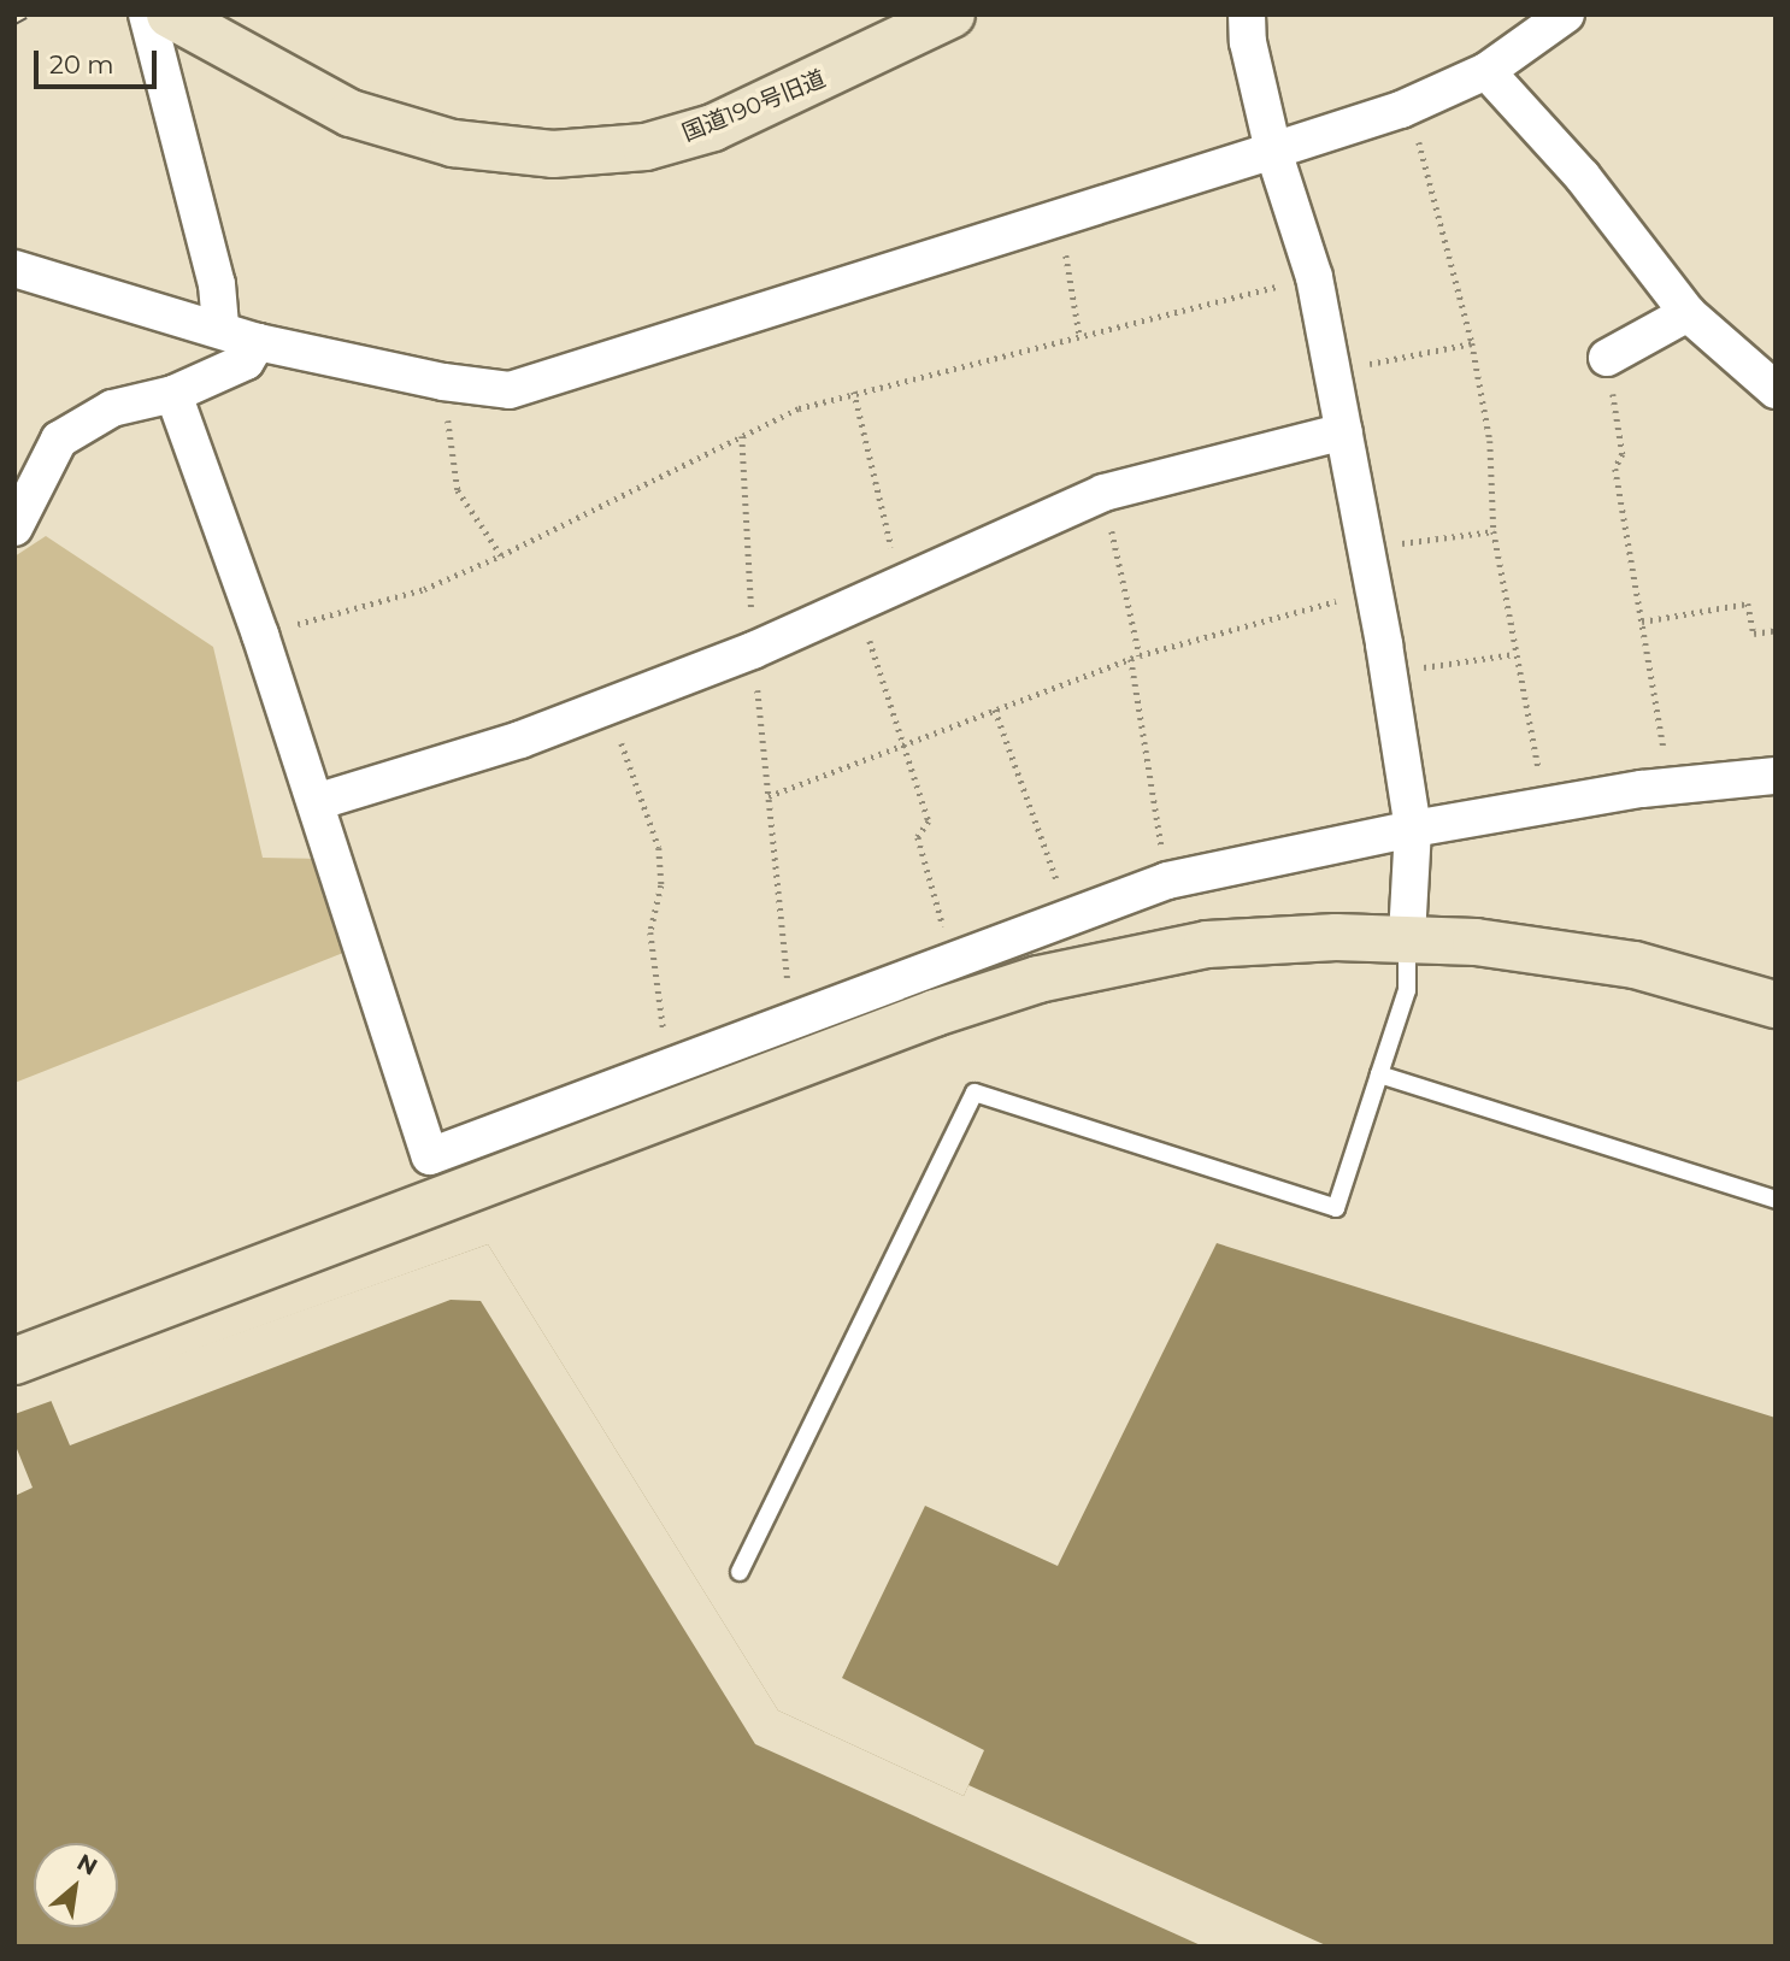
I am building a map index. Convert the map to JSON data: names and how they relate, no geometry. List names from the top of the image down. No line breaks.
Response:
{"streets":{"street":["国道190号旧道"]},"scale_bar":"20 m","north":"top right"}
